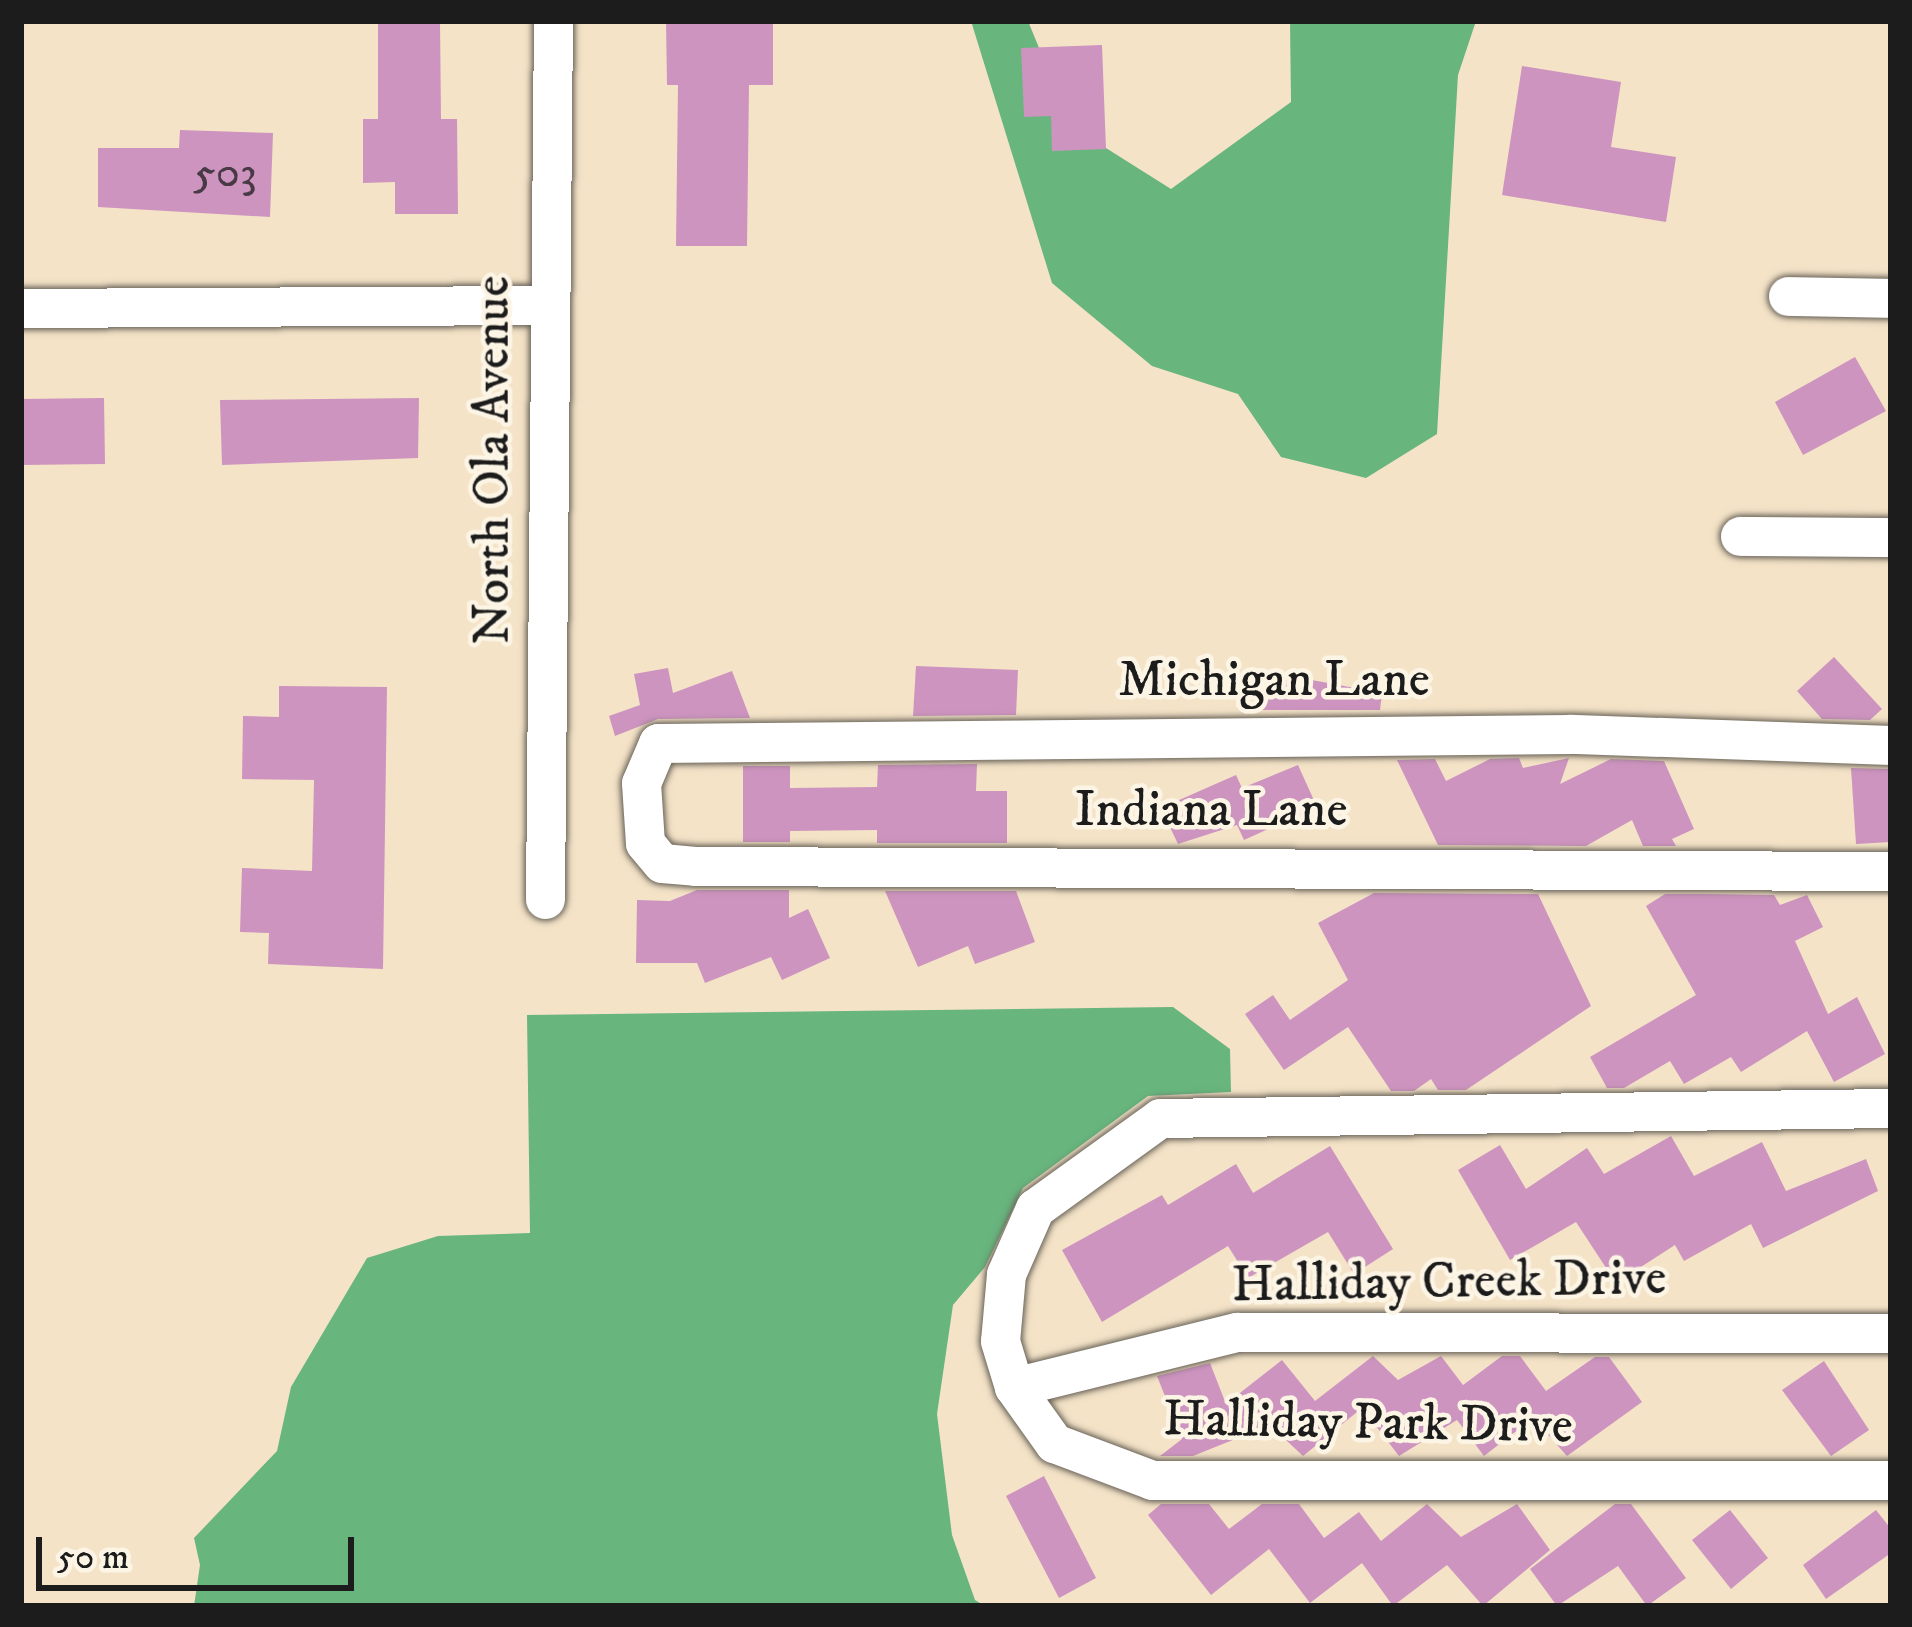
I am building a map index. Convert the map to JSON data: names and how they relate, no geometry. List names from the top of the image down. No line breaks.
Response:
{"streets":{"street":["North Ola Avenue","Michigan Lane","Indiana Lane","Halliday Creek Drive","Halliday Park Drive"]},"crossings":[["Michigan Lane","Indiana Lane"],["Halliday Creek Drive","Halliday Park Drive"]],"house_numbers":["503"],"scale_bar":"50 m"}
